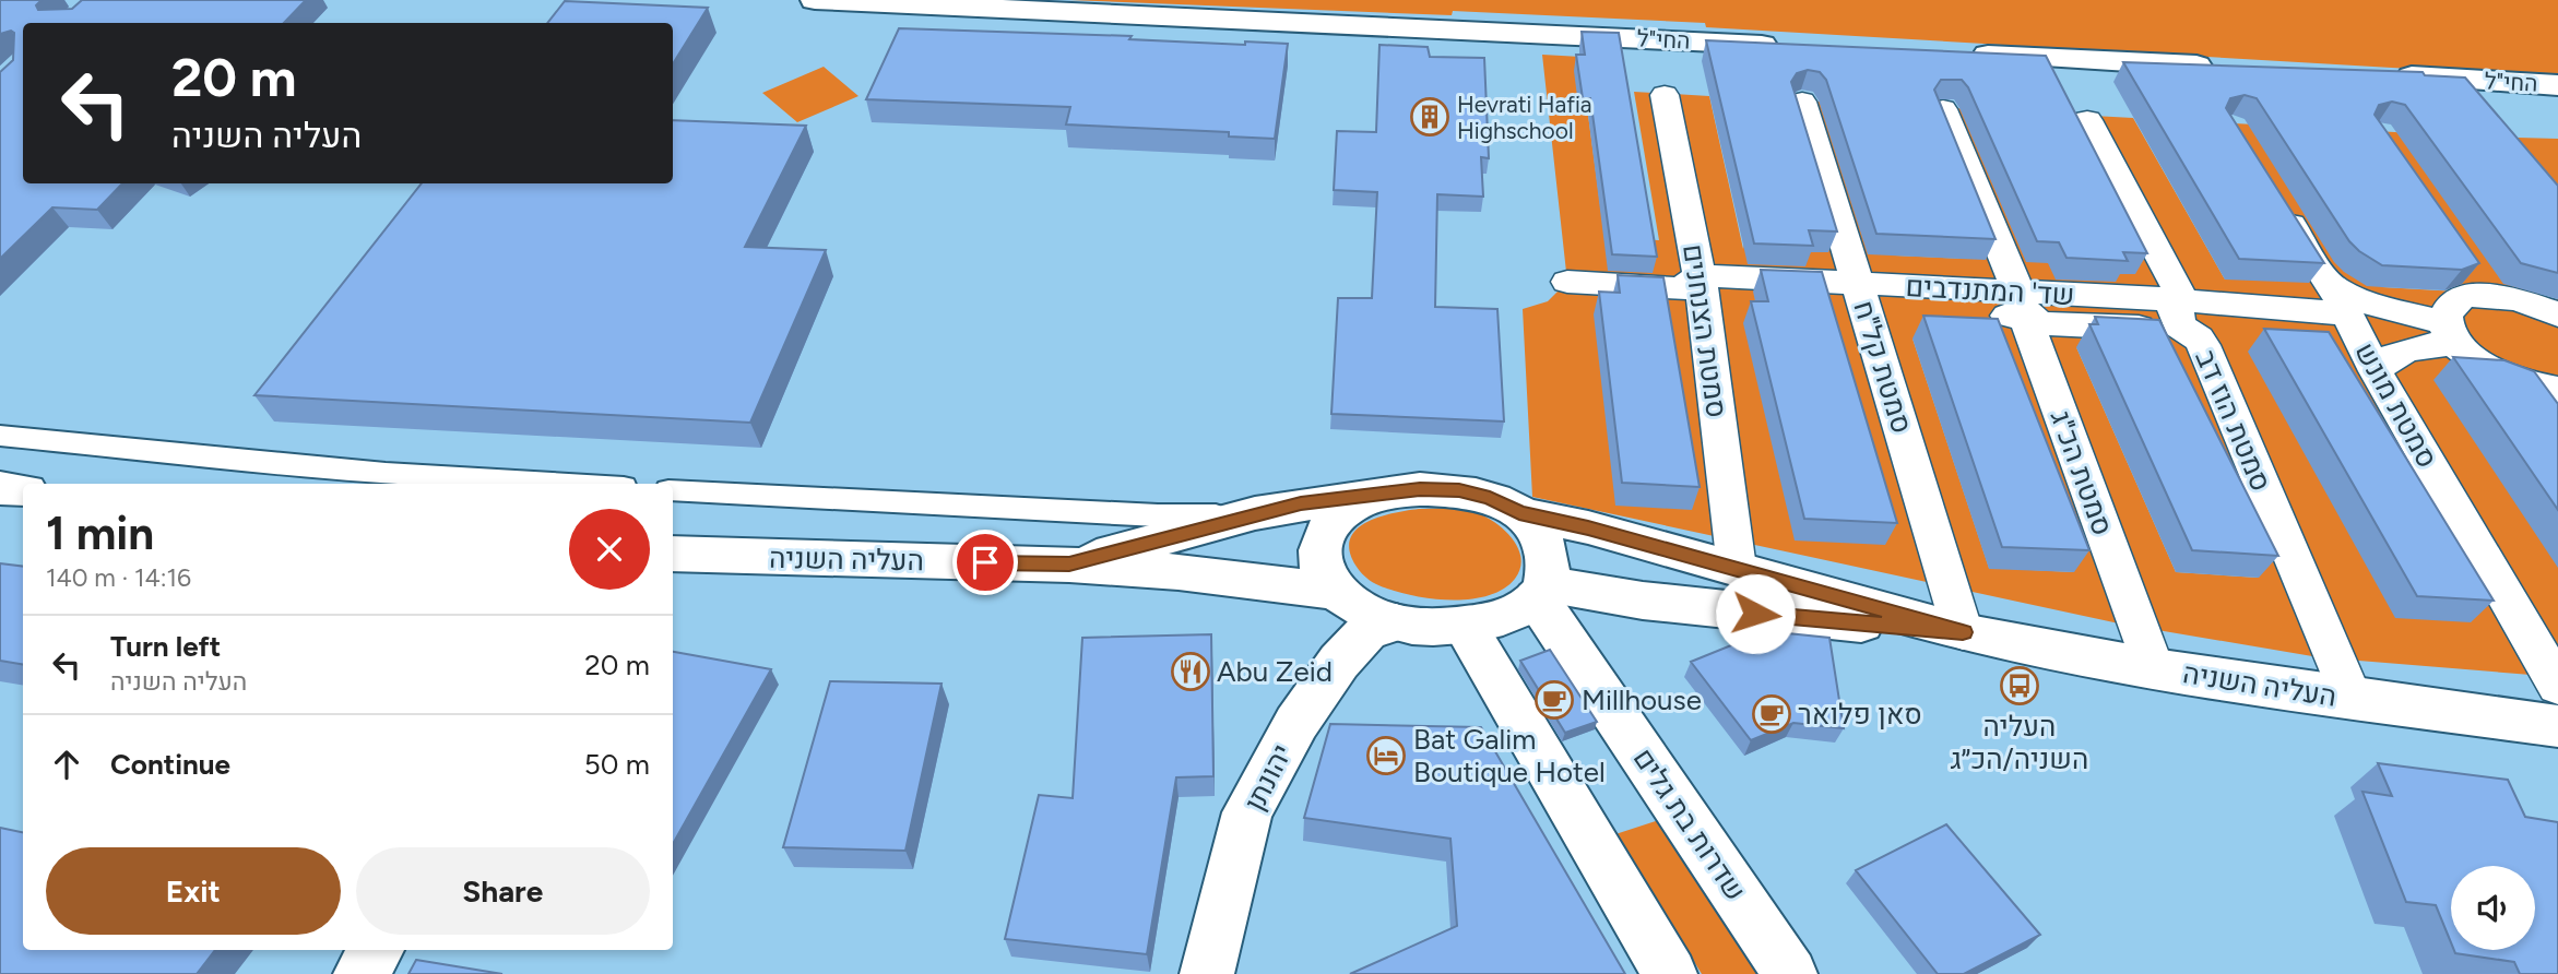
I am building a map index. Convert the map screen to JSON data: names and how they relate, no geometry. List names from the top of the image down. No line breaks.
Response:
{"streets":{"street":["החי\"ל","שד' המתנדבים","סמטת הצנחנים","סמטת קל\"ח","סמטת מונש","סמטת הוז דב","סמטת הכ\"ג","העליה השניה","יהונתן","שדרות בת גלים"]},"crossings":[["שד' המתנדבים","סמטת הצנחנים"],["שד' המתנדבים","סמטת קל\"ח"],["שד' המתנדבים","סמטת הוז דב"],["שד' המתנדבים","סמטת הכ\"ג"],["סמטת הצנחנים","העליה השניה"],["סמטת קל\"ח","העליה השניה"],["סמטת הוז דב","העליה השניה"],["סמטת הכ\"ג","העליה השניה"],["העליה השניה","יהונתן"],["העליה השניה","שדרות בת גלים"],["יהונתן","שדרות בת גלים"]],"places":{"building":["Hevrati Hafia Highschool"],"restaurant":["Abu Zeid"],"bus stop":["העליה השניה/הכ״ג"],"cafe":["Millhouse","סאן פלואר"],"hotel":["Bat Galim Boutique Hotel"]},"page":{"turn":["20 m","העליה השניה"],"heading":["1 min","140 m · 14:16"],"list":[{"name":"Turn left","note":"העליה השניה","value":"20 m"},{"name":"Continue","value":"50 m"}],"buttons":["Exit","Share"]}}
